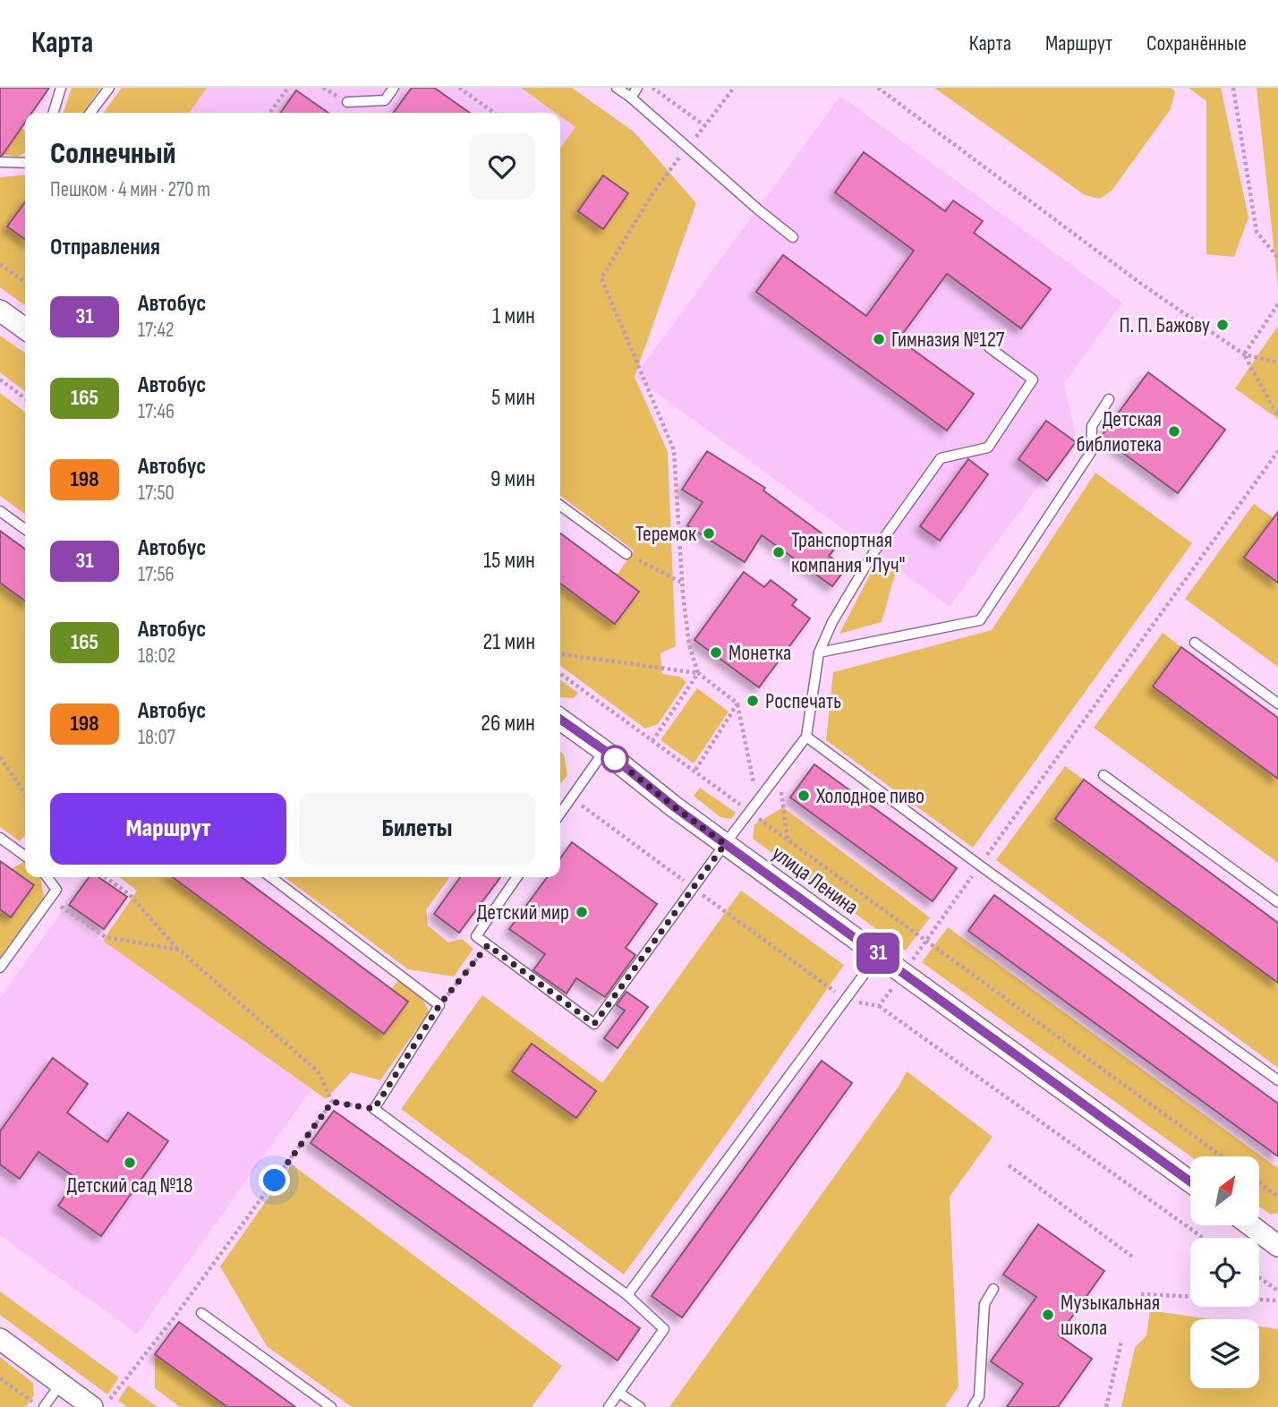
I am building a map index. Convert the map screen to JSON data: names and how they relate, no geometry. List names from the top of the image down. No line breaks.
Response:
{"streets":{"street":["улица Ленина"]},"places":["П. П. Бажову","Гимназия №127","Детская библиотека","Теремок","Транспортная компания \"Луч\"","Монетка","Роспечать","Холодное пиво","Детский мир","Детский сад №18","Музыкальная школа"],"lines":["bus line 31"],"north":"top right","page":{"header":"Карта","nav":["Карта","Маршрут","Сохранённые"],"on_map":"31","heading":[["Солнечный","Пешком · 4 мин · 270 m"],"Отправления"],"list":[{"mark":"31","name":"Автобус","note":"17:42","value":"1 мин"},{"mark":"165","name":"Автобус","note":"17:46","value":"5 мин"},{"mark":"198","name":"Автобус","note":"17:50","value":"9 мин"},{"mark":"31","name":"Автобус","note":"17:56","value":"15 мин"},{"mark":"165","name":"Автобус","note":"18:02","value":"21 мин"},{"mark":"198","name":"Автобус","note":"18:07","value":"26 мин"}],"buttons":["Маршрут","Билеты"]}}
